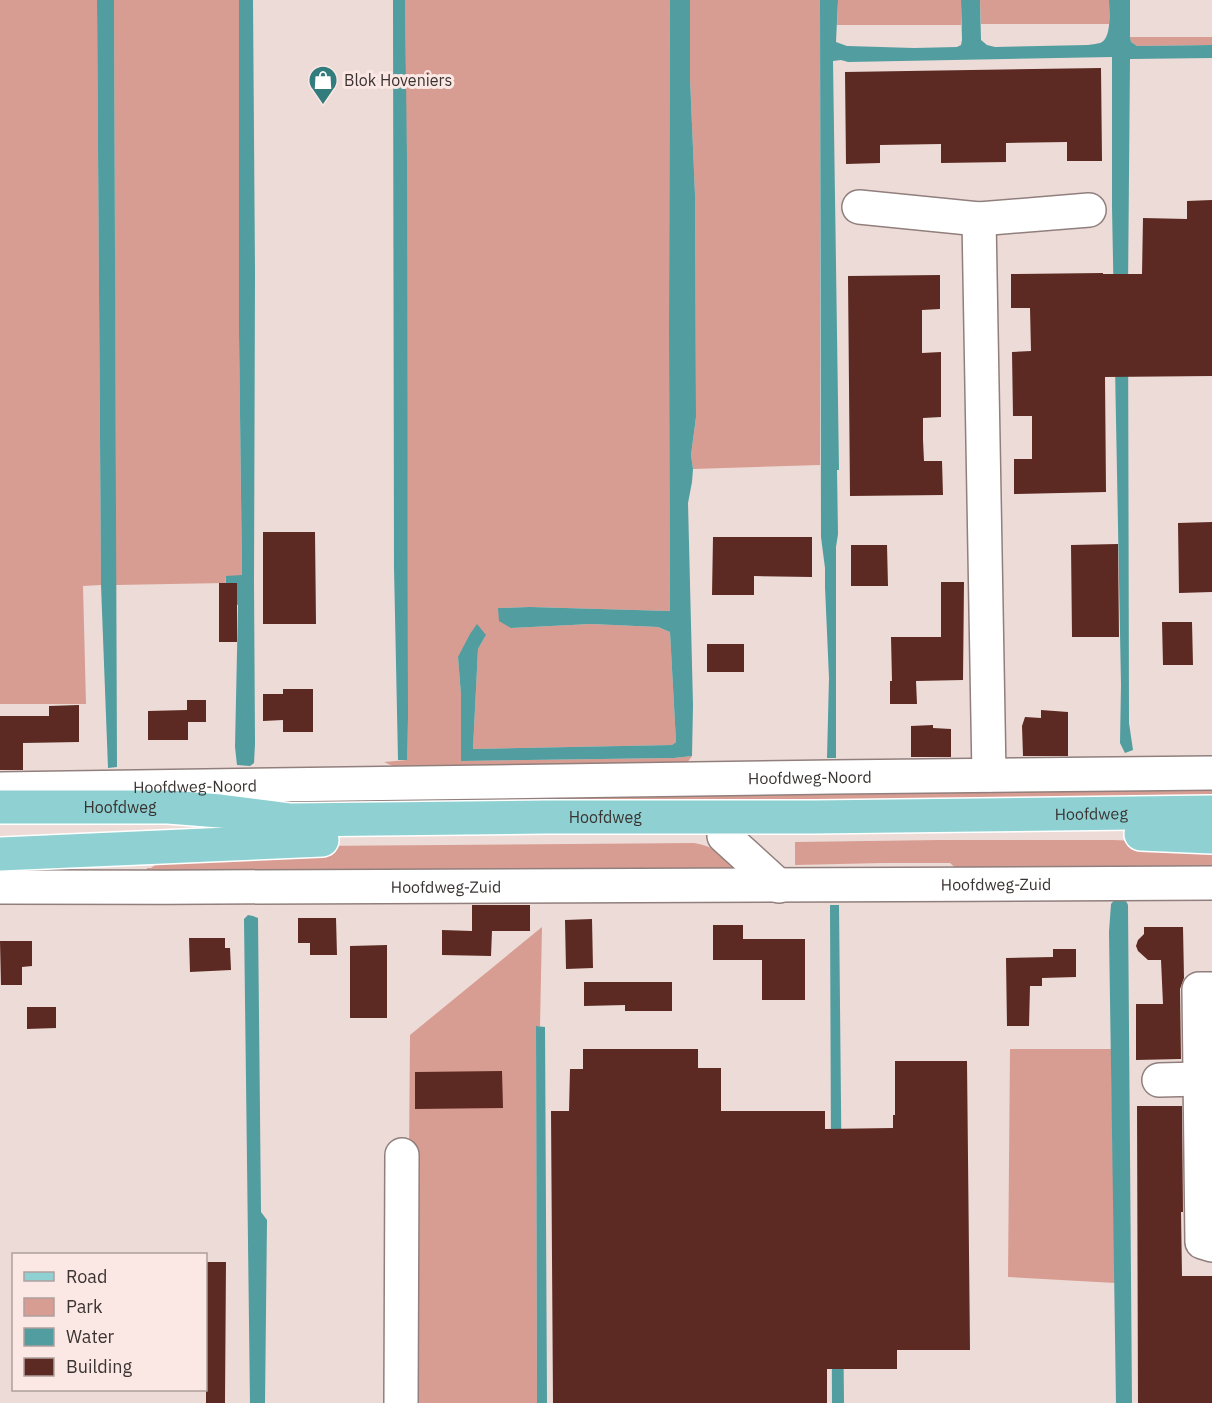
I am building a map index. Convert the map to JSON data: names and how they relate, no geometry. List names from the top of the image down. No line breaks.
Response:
{"streets":{"main road":["Hoofdweg"],"street":["Hoofdweg-Noord","Hoofdweg-Zuid"]},"crossings":[["Hoofdweg-Noord","Hoofdweg"]],"places":{"shop":["Blok Hoveniers"]},"legend":["Road","Park","Water","Building"]}
